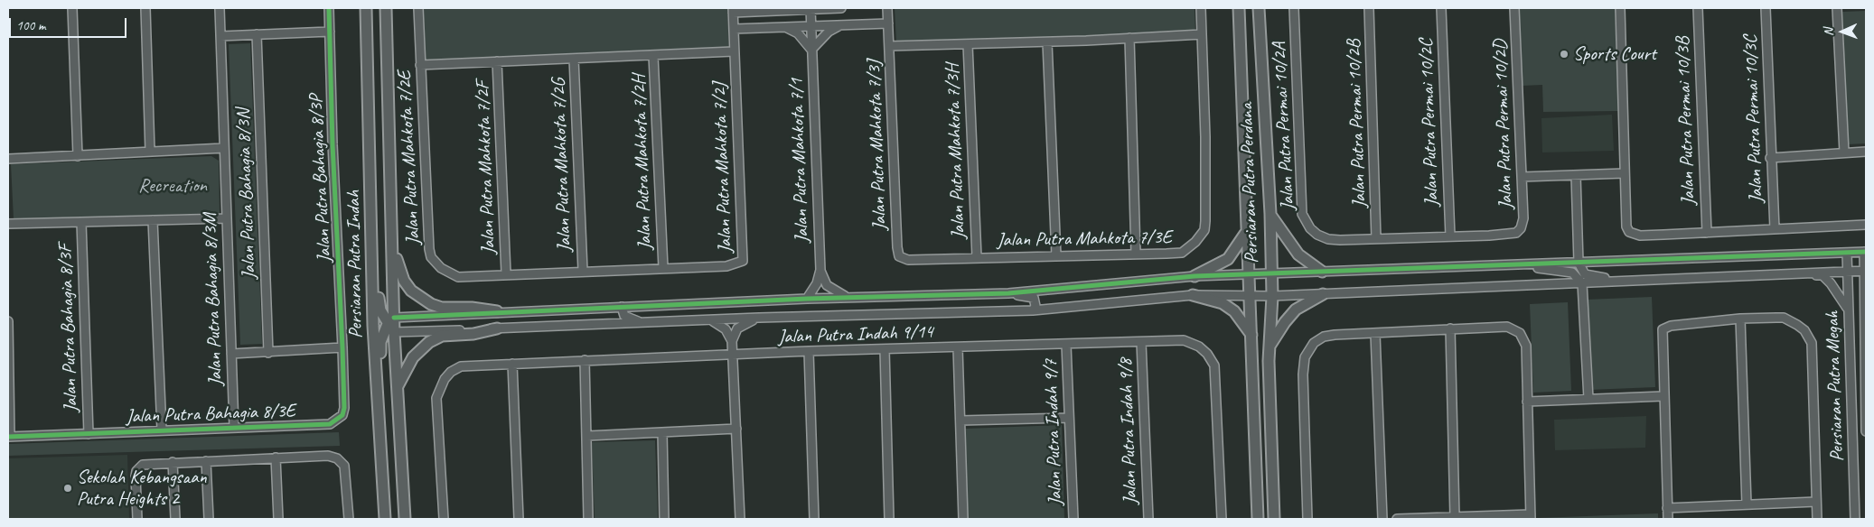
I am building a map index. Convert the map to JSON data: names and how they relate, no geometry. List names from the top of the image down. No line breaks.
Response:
{"streets":{"main road":["Persiaran Putra Perdana","Persiaran Putra Indah"],"street":["Jalan Putra Permai 10/3C","Jalan Putra Permai 10/3B","Jalan Putra Permai 10/2C","Jalan Putra Permai 10/2B","Jalan Putra Permai 10/2D","Jalan Putra Permai 10/2A","Jalan Putra Mahkota 7/3J","Jalan Putra Mahkota 7/3H","Jalan Putra Mahkota 7/2E","Jalan Putra Mahkota 7/1","Jalan Putra Mahkota 7/2H","Jalan Putra Mahkota 7/2G","Jalan Putra Mahkota 7/2F","Jalan Putra Mahkota 7/2J","Jalan Putra Bahagia 8/3P","Jalan Putra Bahagia 8/3N","Jalan Putra Mahkota 7/3E","Jalan Putra Bahagia 8/3M","Jalan Putra Bahagia 8/3F","Jalan Putra Indah 9/14","Persiaran Putra Megah","Jalan Putra Bahagia 8/3E","Jalan Putra Indah 9/8","Jalan Putra Indah 9/7"]},"crossings":[["Jalan Putra Permai 10/2C","Jalan Putra Permai 10/2A"],["Jalan Putra Permai 10/2B","Jalan Putra Permai 10/2A"],["Jalan Putra Permai 10/2D","Jalan Putra Permai 10/2A"],["Jalan Putra Mahkota 7/3J","Jalan Putra Mahkota 7/3E"],["Jalan Putra Mahkota 7/3H","Jalan Putra Mahkota 7/3E"],["Jalan Putra Mahkota 7/2E","Jalan Putra Mahkota 7/2H"],["Jalan Putra Mahkota 7/2E","Jalan Putra Mahkota 7/2G"],["Jalan Putra Mahkota 7/2E","Jalan Putra Mahkota 7/2F"],["Jalan Putra Mahkota 7/2E","Jalan Putra Mahkota 7/2J"],["Jalan Putra Mahkota 7/2H","Jalan Putra Mahkota 7/2J"],["Jalan Putra Bahagia 8/3P","Jalan Putra Bahagia 8/3E"],["Jalan Putra Bahagia 8/3M","Jalan Putra Bahagia 8/3E"],["Jalan Putra Bahagia 8/3F","Jalan Putra Bahagia 8/3E"],["Jalan Putra Indah 9/14","Jalan Putra Indah 9/8"],["Jalan Putra Indah 9/14","Jalan Putra Indah 9/7"]],"parks":["Recreation"],"places":["Sports Court","Sekolah Kebangsaan Putra Heights 2"],"scale_bar":"100 m","north":"left"}
